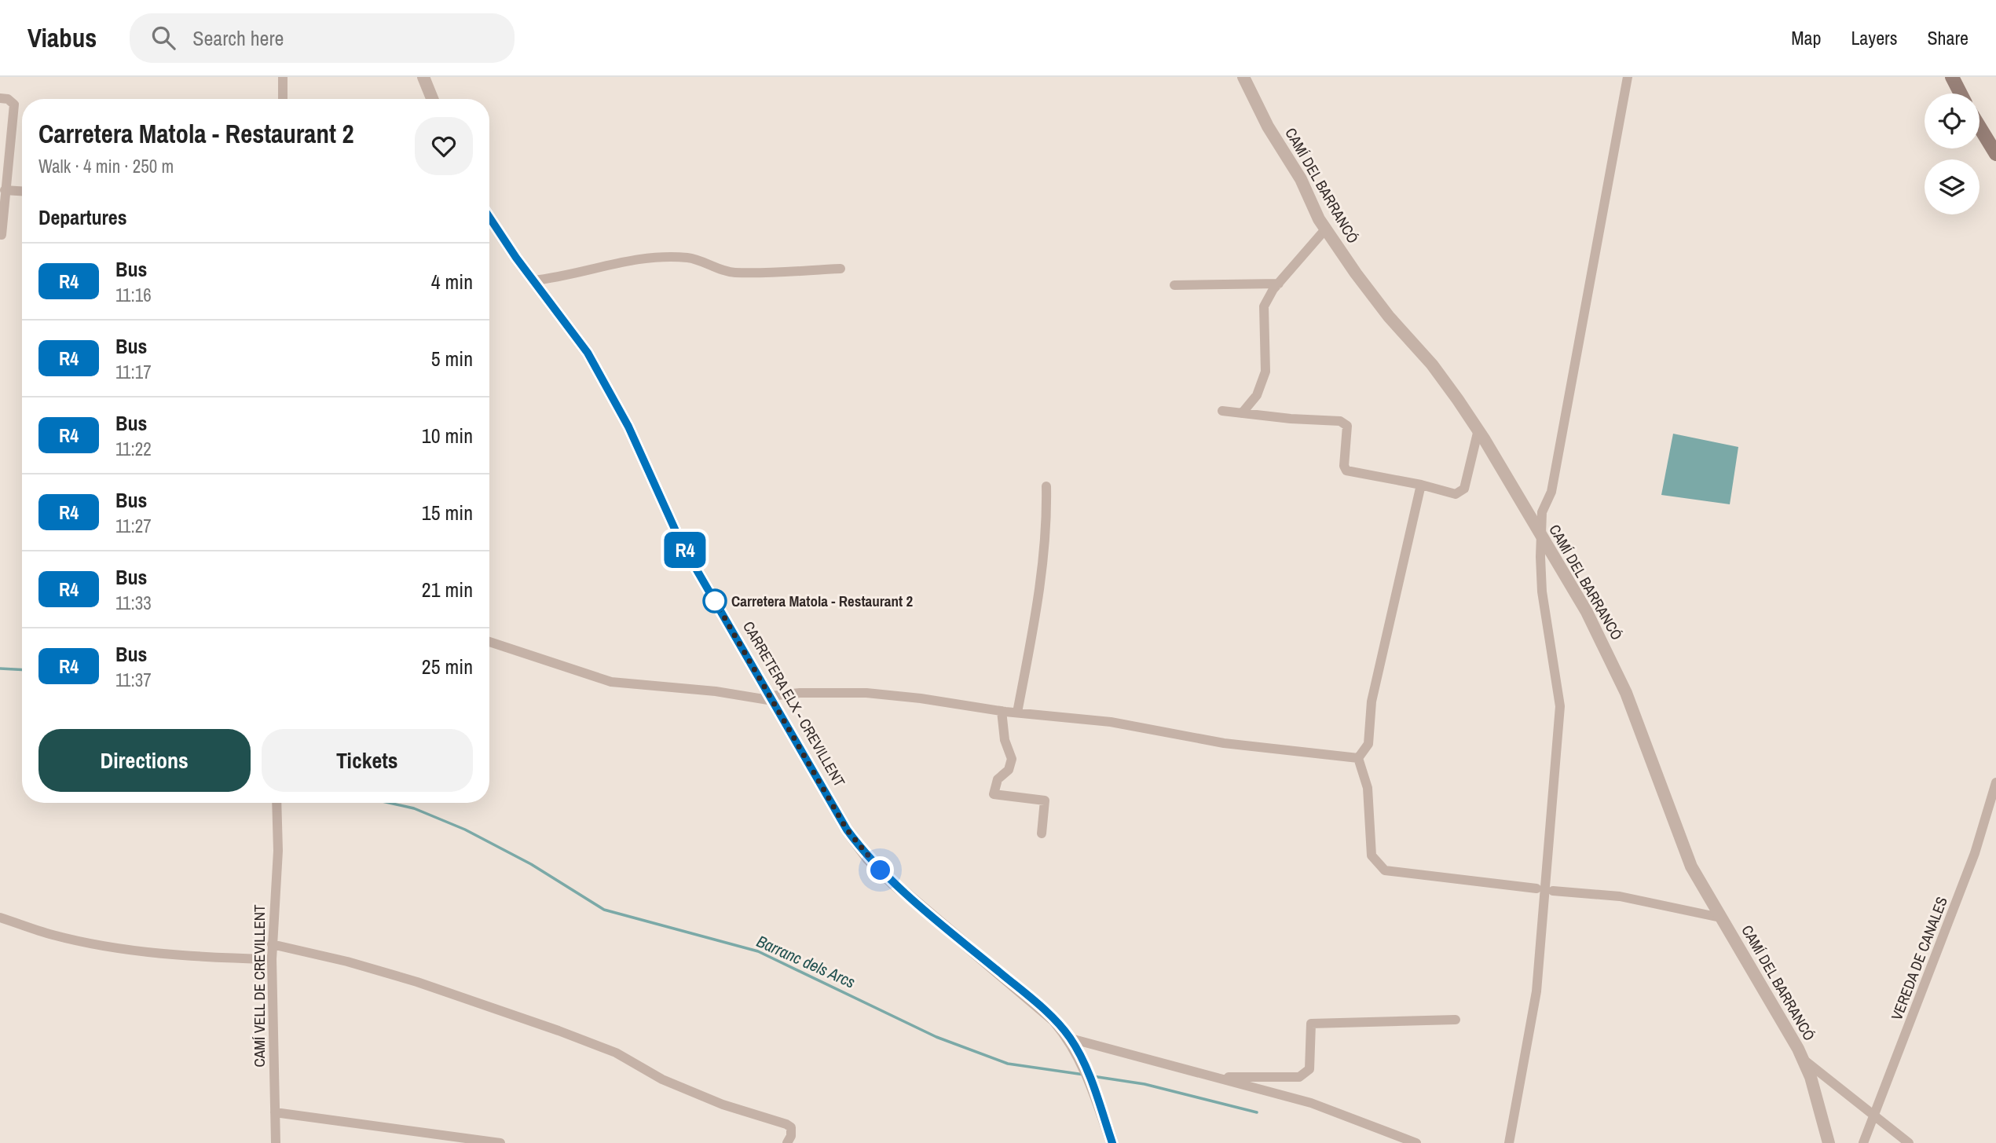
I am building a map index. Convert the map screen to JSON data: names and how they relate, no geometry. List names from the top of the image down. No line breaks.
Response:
{"streets":{"street":["CAMÍ DEL BARRANCÓ","CARRETERA ELX - CREVILLENT","VEREDA DE CANALES","CAMÍ VELL DE CREVILLENT"]},"water":["Barranc dels Arcs"],"places":["Carretera Matola - Restaurant 2"],"lines":["bus line R4"],"page":{"header":"Viabus","search":"Search here","nav":["Map","Layers","Share"],"on_map":"R4","heading":[["Carretera Matola - Restaurant 2","Walk · 4 min · 250 m"],"Departures"],"list":[{"mark":"R4","name":"Bus","note":"11:16","value":"4 min"},{"mark":"R4","name":"Bus","note":"11:17","value":"5 min"},{"mark":"R4","name":"Bus","note":"11:22","value":"10 min"},{"mark":"R4","name":"Bus","note":"11:27","value":"15 min"},{"mark":"R4","name":"Bus","note":"11:33","value":"21 min"},{"mark":"R4","name":"Bus","note":"11:37","value":"25 min"}],"buttons":["Directions","Tickets"]}}
